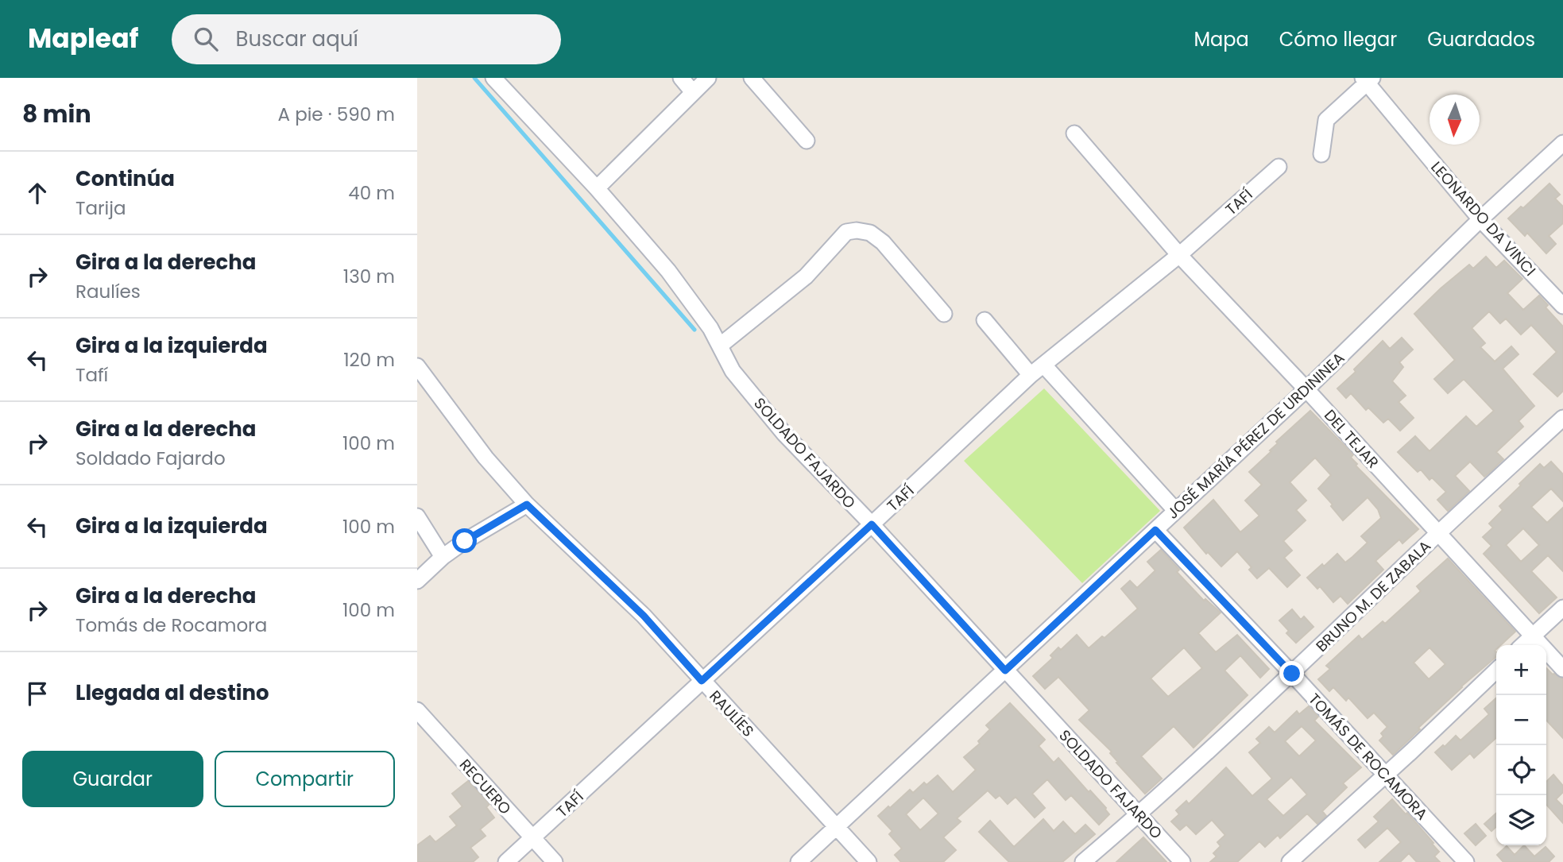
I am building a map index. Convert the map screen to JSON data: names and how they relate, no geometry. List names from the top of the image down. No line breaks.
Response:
{"streets":{"street":["TAFÍ","LEONARDO DA VINCI","JOSÉ MARÍA PÉREZ DE URDININEA","DEL TEJAR","SOLDADO FAJARDO","BRUNO M. DE ZABALA","RAULÍES","TOMÁS DE ROCAMORA","RECUERO"]},"crossings":[["TAFÍ","DEL TEJAR"],["TAFÍ","SOLDADO FAJARDO"],["TAFÍ","RAULÍES"],["TAFÍ","RECUERO"],["LEONARDO DA VINCI","JOSÉ MARÍA PÉREZ DE URDININEA"],["JOSÉ MARÍA PÉREZ DE URDININEA","DEL TEJAR"],["JOSÉ MARÍA PÉREZ DE URDININEA","SOLDADO FAJARDO"],["JOSÉ MARÍA PÉREZ DE URDININEA","RAULÍES"],["JOSÉ MARÍA PÉREZ DE URDININEA","TOMÁS DE ROCAMORA"],["DEL TEJAR","BRUNO M. DE ZABALA"],["SOLDADO FAJARDO","BRUNO M. DE ZABALA"],["BRUNO M. DE ZABALA","TOMÁS DE ROCAMORA"]],"north":"bottom","page":{"header":"Mapleaf","search":"Buscar aquí","nav":["Mapa","Cómo llegar","Guardados"],"heading":["8 min","A pie · 590 m"],"list":[["Continúa","Tarija","40 m"],["Gira a la derecha","Raulíes","130 m"],["Gira a la izquierda","Tafí","120 m"],["Gira a la derecha","Soldado Fajardo","100 m"],["Gira a la izquierda","100 m"],["Gira a la derecha","Tomás de Rocamora","100 m"],"Llegada al destino"],"map_buttons":["+","−"],"buttons":["Guardar","Compartir"]}}
